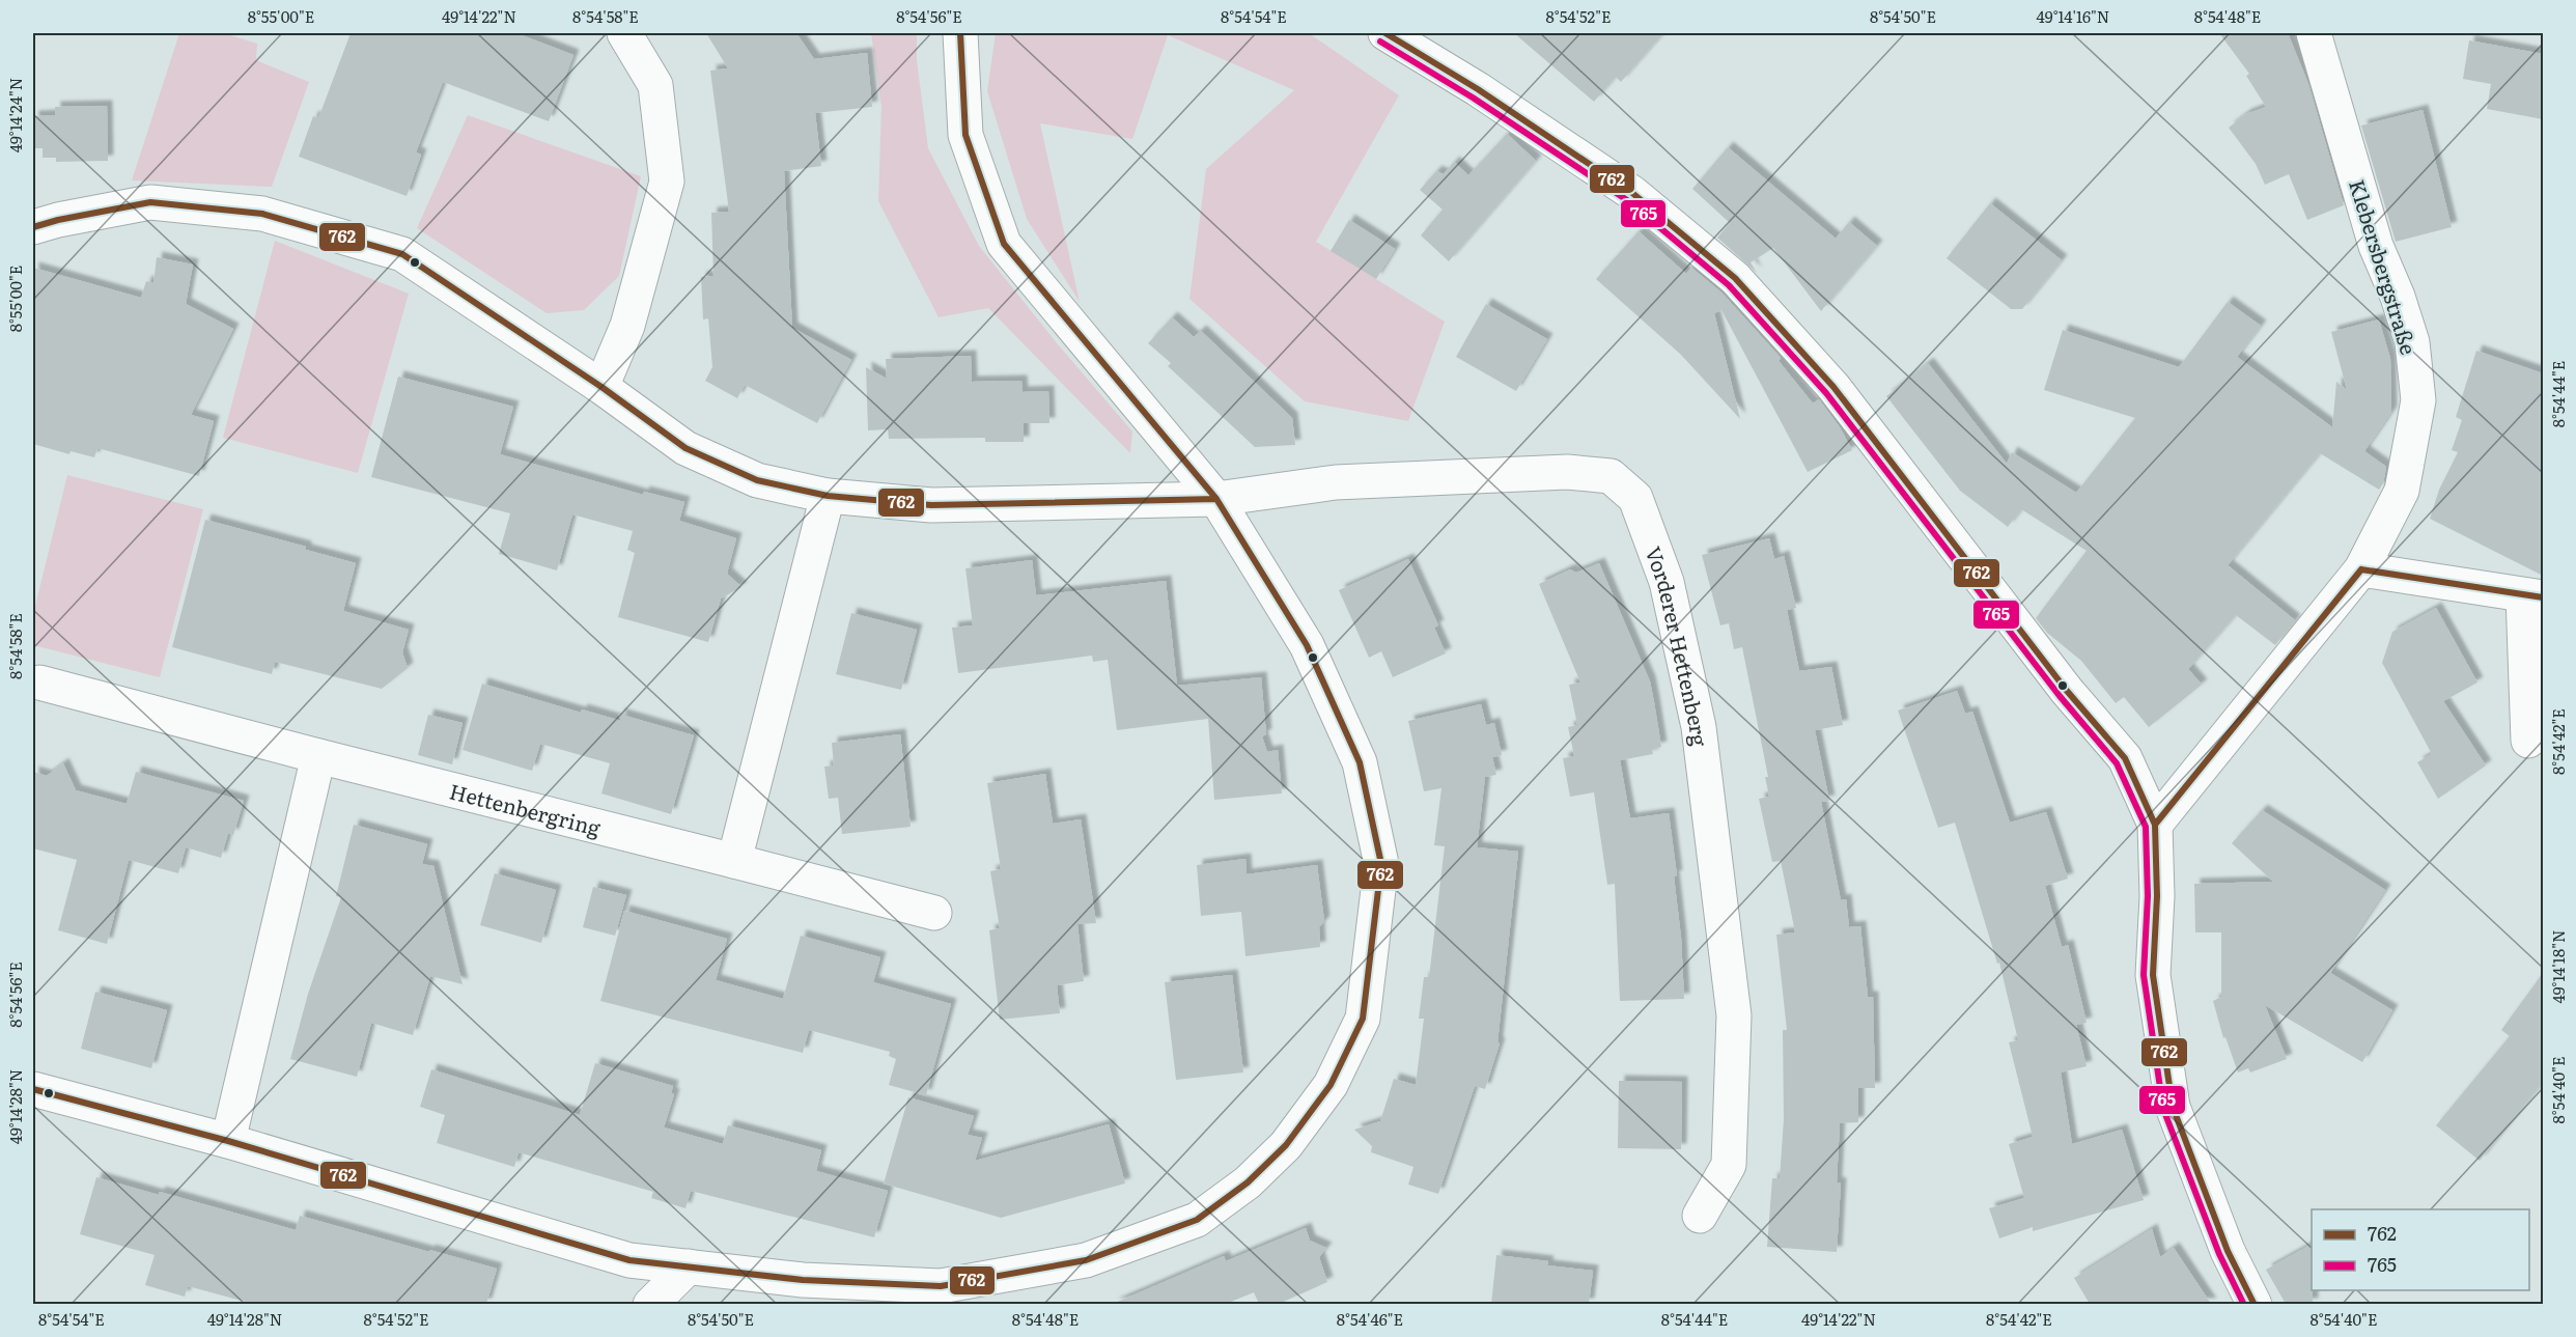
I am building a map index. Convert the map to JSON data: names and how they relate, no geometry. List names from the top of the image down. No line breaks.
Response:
{"streets":{"street":["Klebersbergstraße","Vorderer Hettenberg","Hettenbergring"]},"lines":["transit line 762","transit line 765"],"legend":["762","765"],"coordinates":["8°55'00\"E","49°14'22\"N","8°54'58\"E","8°54'56\"E","8°54'54\"E","8°54'52\"E","8°54'50\"E","49°14'16\"N","8°54'48\"E","49°14'24\"N","8°54'44\"E","8°54'42\"E","49°14'18\"N","8°54'40\"E","49°14'28\"N","8°54'46\"E"]}
